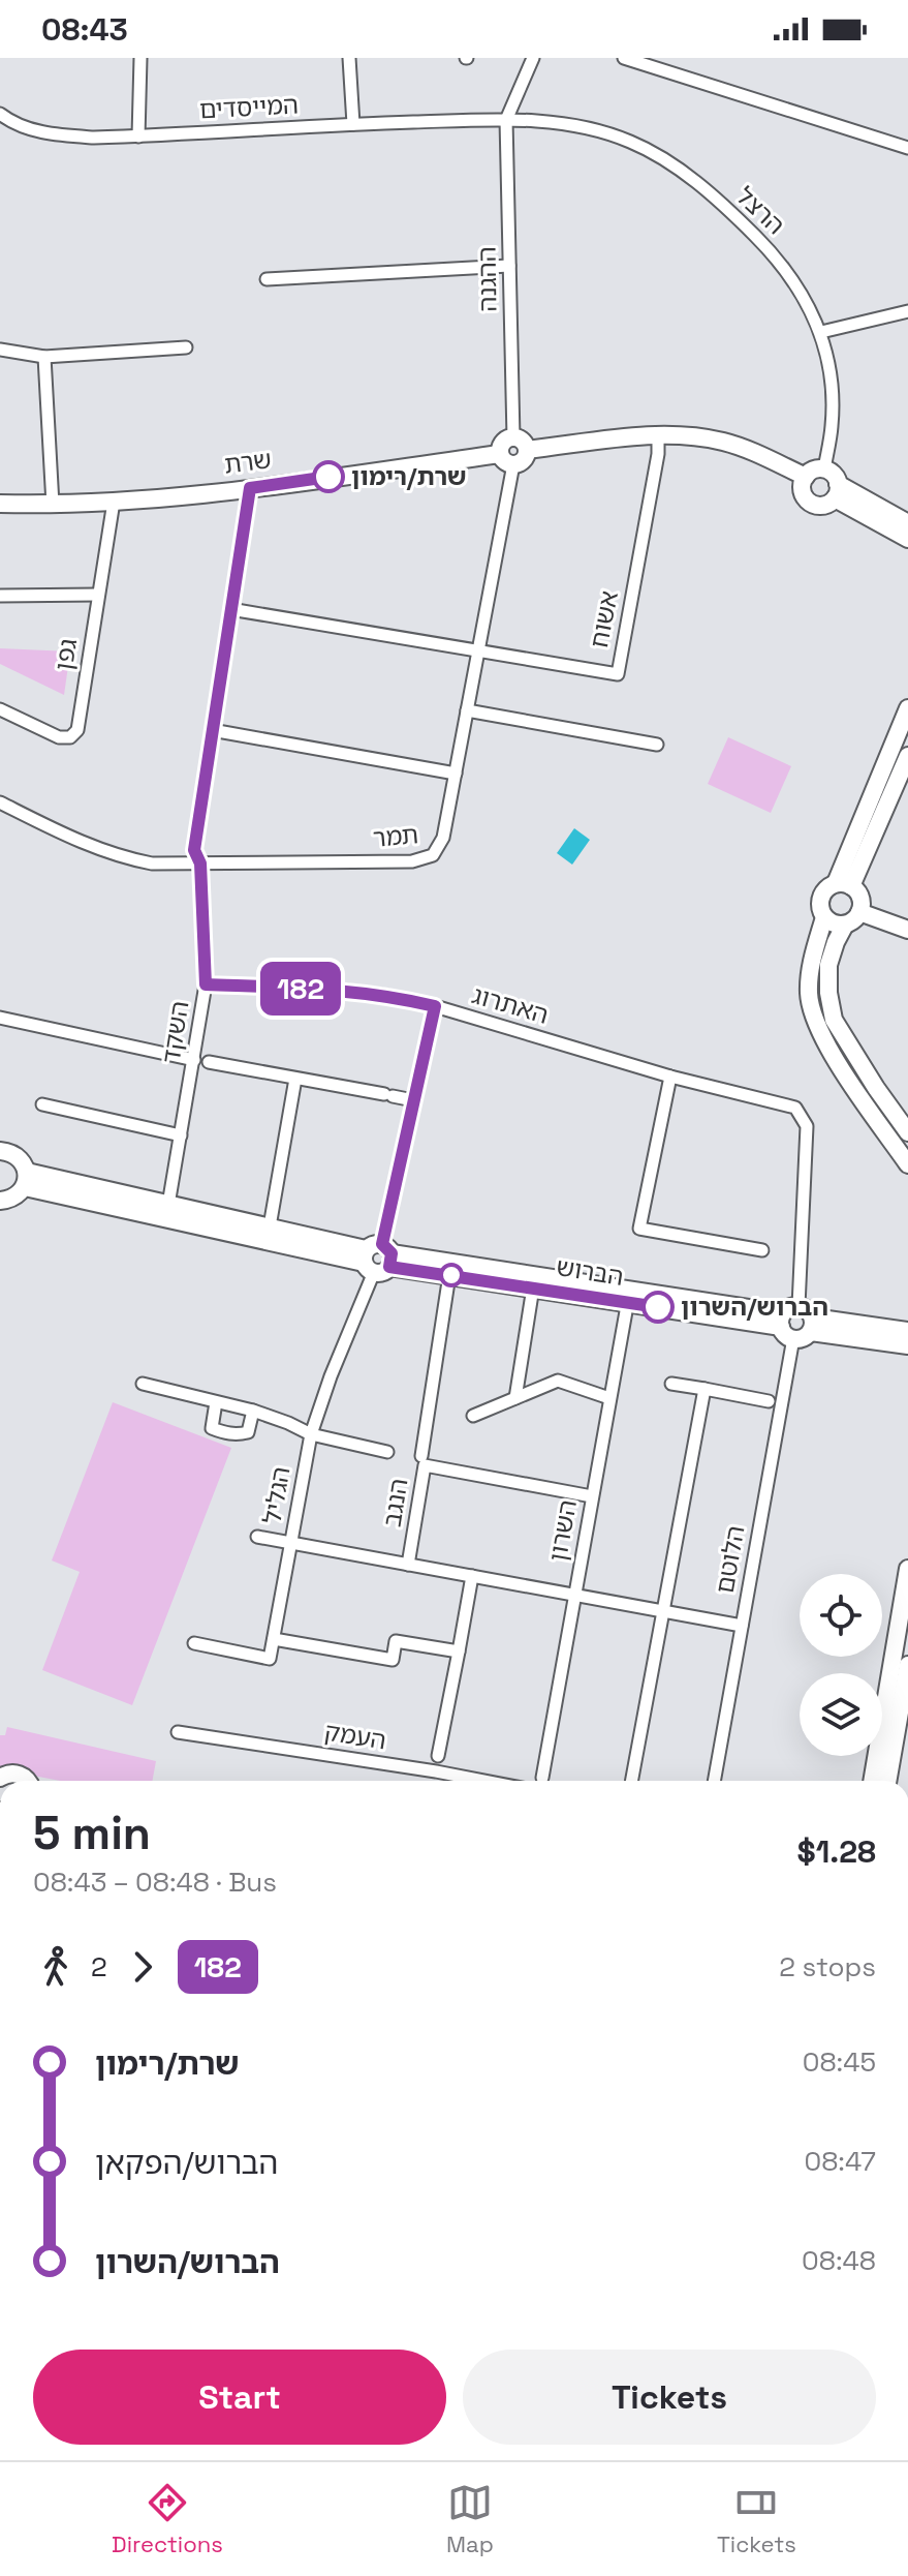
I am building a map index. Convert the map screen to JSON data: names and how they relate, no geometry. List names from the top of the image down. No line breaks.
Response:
{"streets":{"street":["המייסדים","הרצל","ההגנה","שרת","אשוח","גפן","תמר","האתרוג","השקד","הברוש","הגליל","הנגב","השרון","הלוטם","העמק"]},"crossings":[["המייסדים","הרצל"],["המייסדים","ההגנה"],["הרצל","ההגנה"],["ההגנה","שרת"],["ההגנה","תמר"],["שרת","גפן"],["שרת","תמר"],["שרת","השקד"],["אשוח","תמר"],["תמר","השקד"],["האתרוג","השקד"],["האתרוג","הברוש"],["האתרוג","הגליל"],["האתרוג","הלוטם"],["השקד","הברוש"],["הברוש","הגליל"],["הברוש","השרון"],["הברוש","הלוטם"],["הגליל","הנגב"],["הנגב","השרון"]],"places":["שרת/רימון","הברוש/השרון"],"lines":["bus line 182"],"page":{"status":"08:43","on_map":"182","heading":["5 min","08:43 – 08:48 · Bus","$1.28"],"legs":["2","182","2 stops"],"list":[{"name":"שרת/רימון","value":"08:45"},{"name":"הברוש/הפקאן","value":"08:47"},{"name":"הברוש/השרון","value":"08:48"}],"buttons":["Start","Tickets"],"tabs":["Directions","Map","Tickets"]}}
